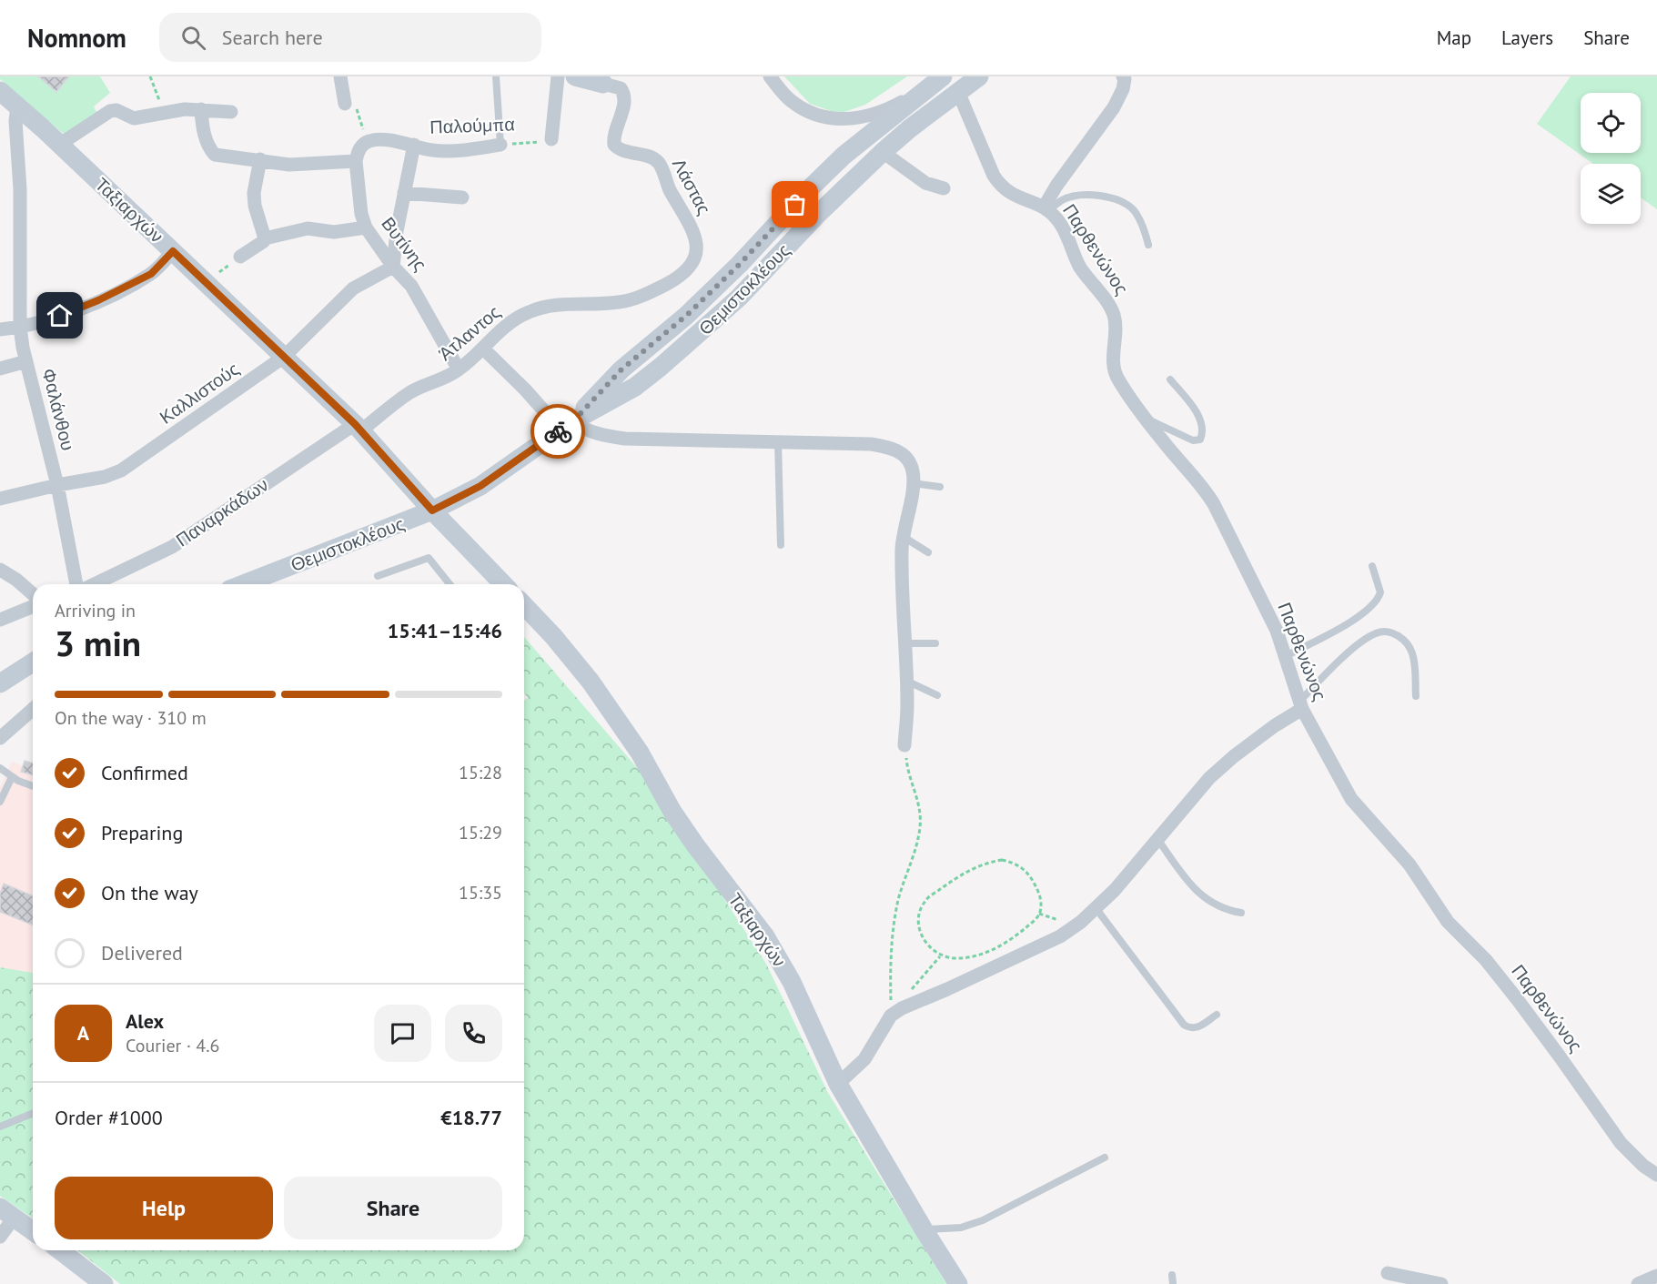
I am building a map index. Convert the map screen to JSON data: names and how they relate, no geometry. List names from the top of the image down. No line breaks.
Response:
{"streets":{"street":["Παλούμπα","Λάστας","Ταξιαρχών","Βυτίνης","Παρθενώνος","Θεμιστοκλέους","Άτλαντος","Καλλιστούς","Φαλάνθου","Παναρκάδων"]},"crossings":[["Παλούμπα","Βυτίνης"],["Λάστας","Άτλαντος"],["Ταξιαρχών","Θεμιστοκλέους"],["Ταξιαρχών","Άτλαντος"],["Ταξιαρχών","Καλλιστούς"],["Ταξιαρχών","Φαλάνθου"],["Ταξιαρχών","Παναρκάδων"],["Βυτίνης","Άτλαντος"],["Βυτίνης","Καλλιστούς"],["Παρθενώνος","Θεμιστοκλέους"],["Άτλαντος","Παναρκάδων"],["Καλλιστούς","Φαλάνθου"]],"page":{"header":"Nomnom","search":"Search here","nav":["Map","Layers","Share"],"heading":["3 min","Arriving in","15:41–15:46"],"panel":["Alex","Courier · 4.6","Order #1000","€18.77"],"bar":"On the way · 310 m","list":[["Confirmed","15:28"],["Preparing","15:29"],["On the way","15:35"],"Delivered"],"round":"A","buttons":["Help","Share"]}}
